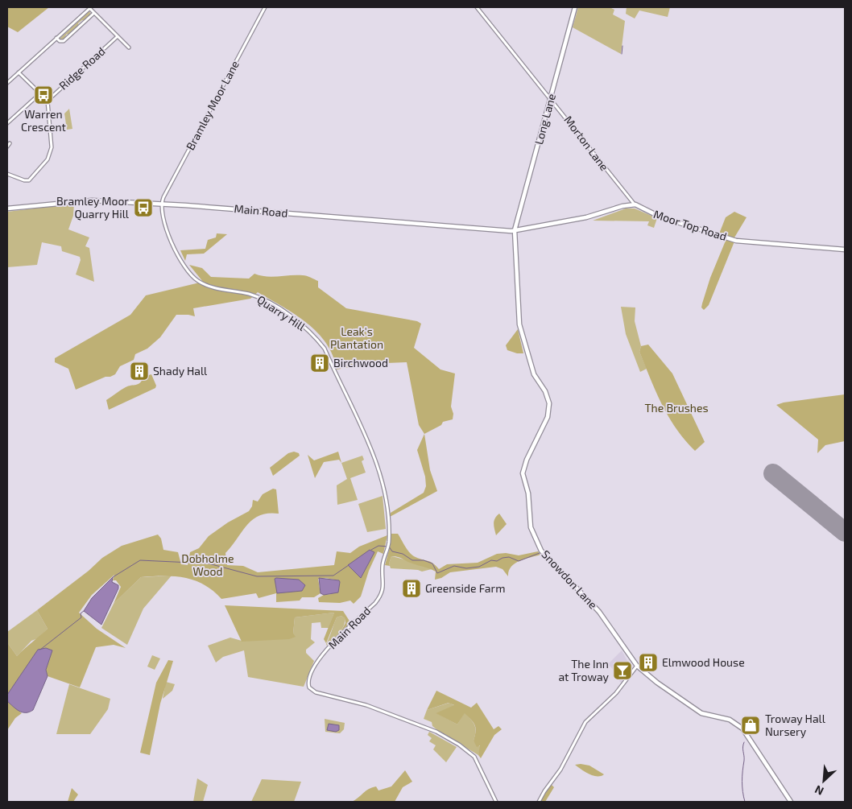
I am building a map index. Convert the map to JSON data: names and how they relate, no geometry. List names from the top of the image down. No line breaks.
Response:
{"streets":{"main road":["Long Lane","Main Road","Moor Top Road","Snowdon Lane"],"street":["Ridge Road","Bramley Moor Lane","Morton Lane","Quarry Hill"]},"crossings":[["Bramley Moor Lane","Main Road"],["Bramley Moor Lane","Quarry Hill"],["Long Lane","Morton Lane"],["Long Lane","Main Road"],["Long Lane","Snowdon Lane"],["Morton Lane","Moor Top Road"],["Main Road","Quarry Hill"],["Main Road","Snowdon Lane"]],"parks":["Leak's Plantation","The Brushes","Dobholme Wood"],"places":{"bus stop":["Warren Crescent","Bramley Moor Quarry Hill"],"building":["Birchwood","Shady Hall","Greenside Farm","Elmwood House"],"bar":["The Inn at Troway"],"shop":["Troway Hall Nursery"]},"north":"bottom left"}
